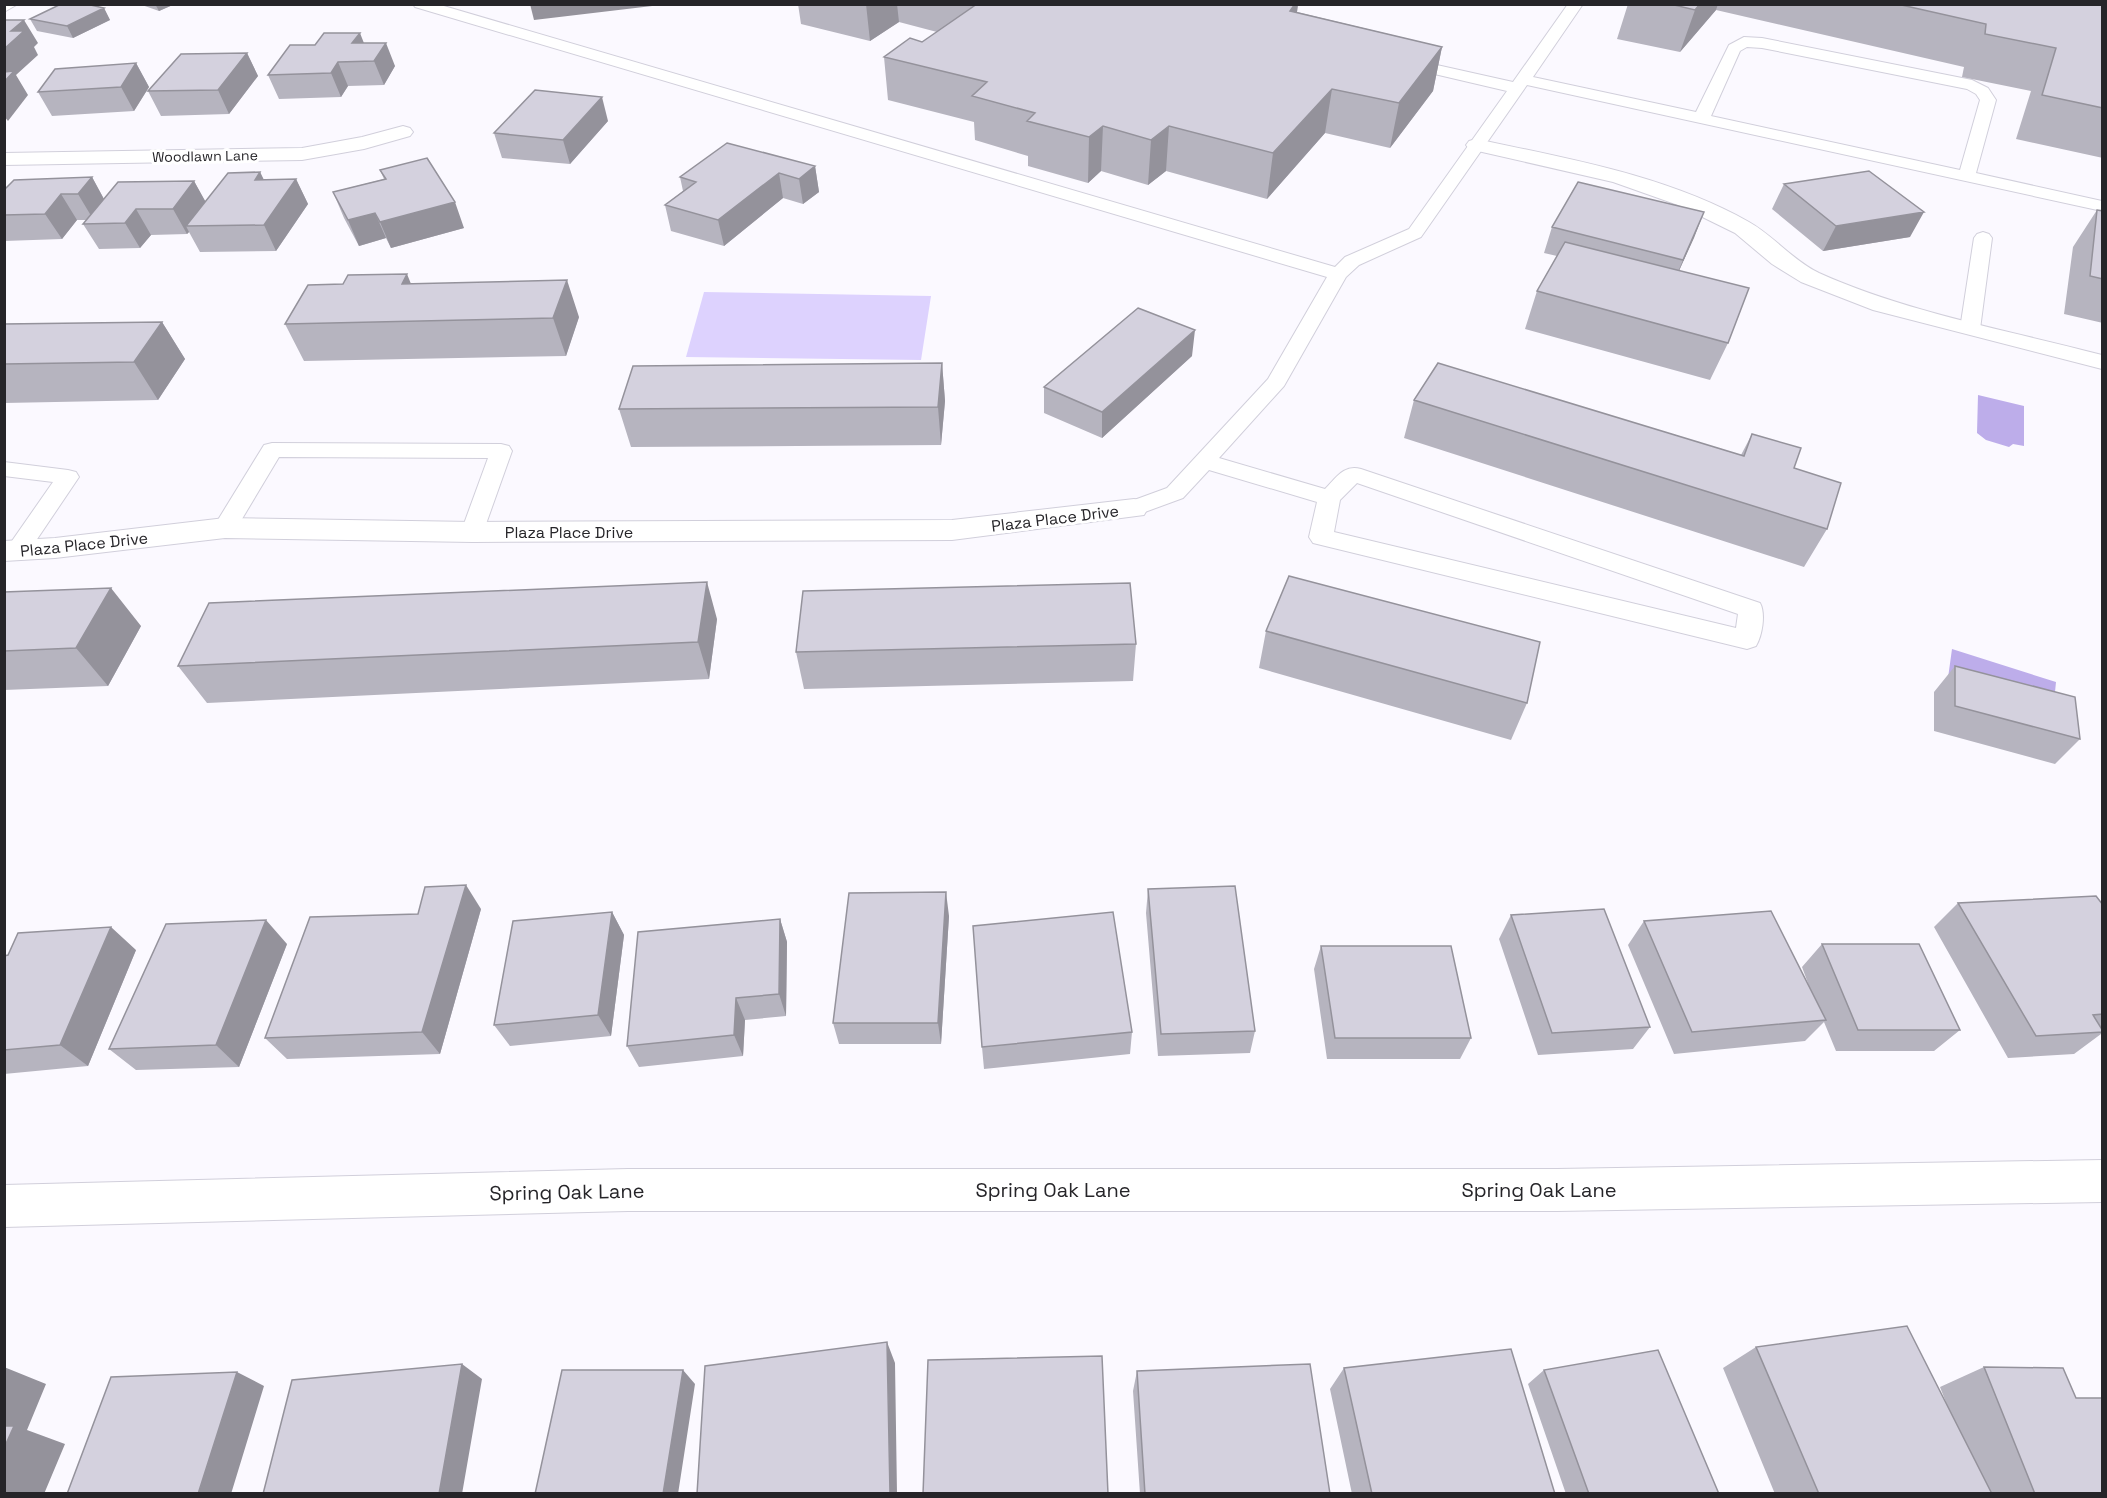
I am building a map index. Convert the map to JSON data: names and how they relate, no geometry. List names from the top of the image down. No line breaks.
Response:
{"streets":{"street":["Woodlawn Lane","Plaza Place Drive","Spring Oak Lane"]}}
